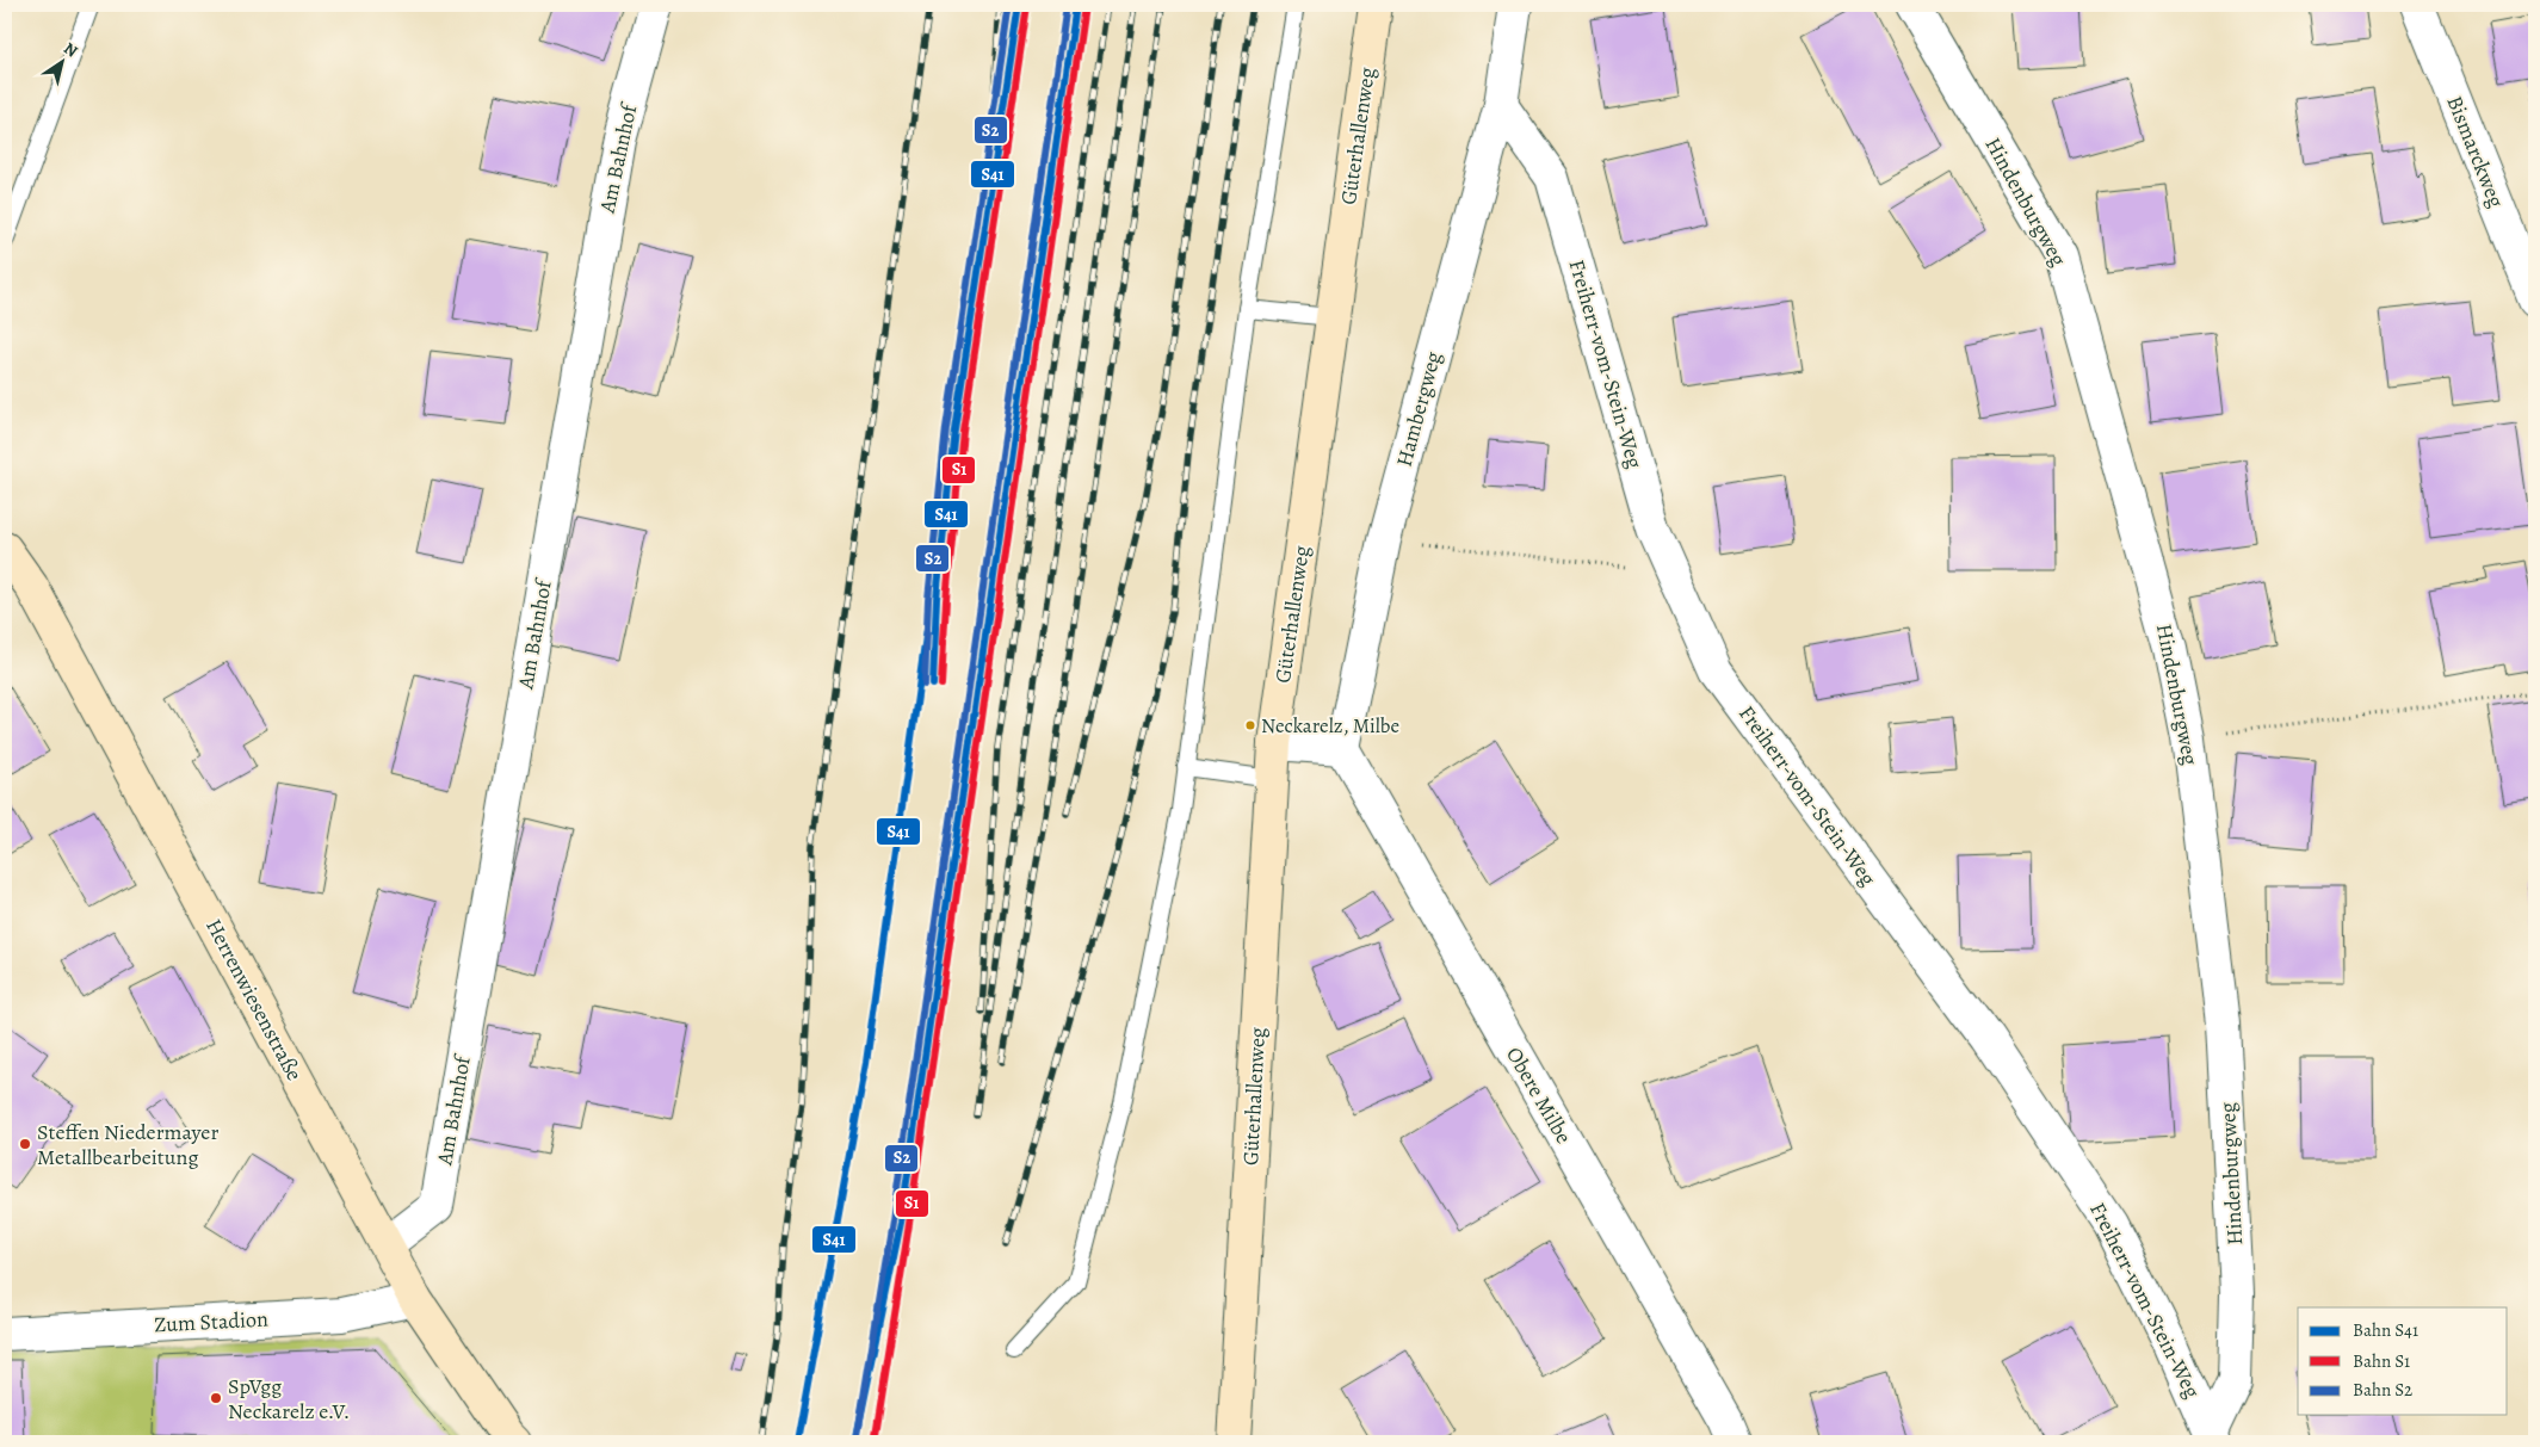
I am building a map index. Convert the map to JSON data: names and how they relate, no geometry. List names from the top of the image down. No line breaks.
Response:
{"streets":{"street":["Güterhallenweg","Bismarckweg","Am Bahnhof","Hindenburgweg","Freiherr-vom-Stein-Weg","Hambergweg","Herrenwiesenstraße","Obere Milbe","Zum Stadion"]},"crossings":[["Am Bahnhof","Herrenwiesenstraße"],["Hindenburgweg","Freiherr-vom-Stein-Weg"],["Freiherr-vom-Stein-Weg","Hambergweg"],["Hambergweg","Obere Milbe"],["Herrenwiesenstraße","Zum Stadion"]],"places":["Neckarelz, Milbe","Steffen Niedermayer Metallbearbeitung","SpVgg Neckarelz e.V."],"lines":["rail line S41","rail line S2","rail line S1"],"legend":["Bahn S41","Bahn S1","Bahn S2"],"north":"top right"}
